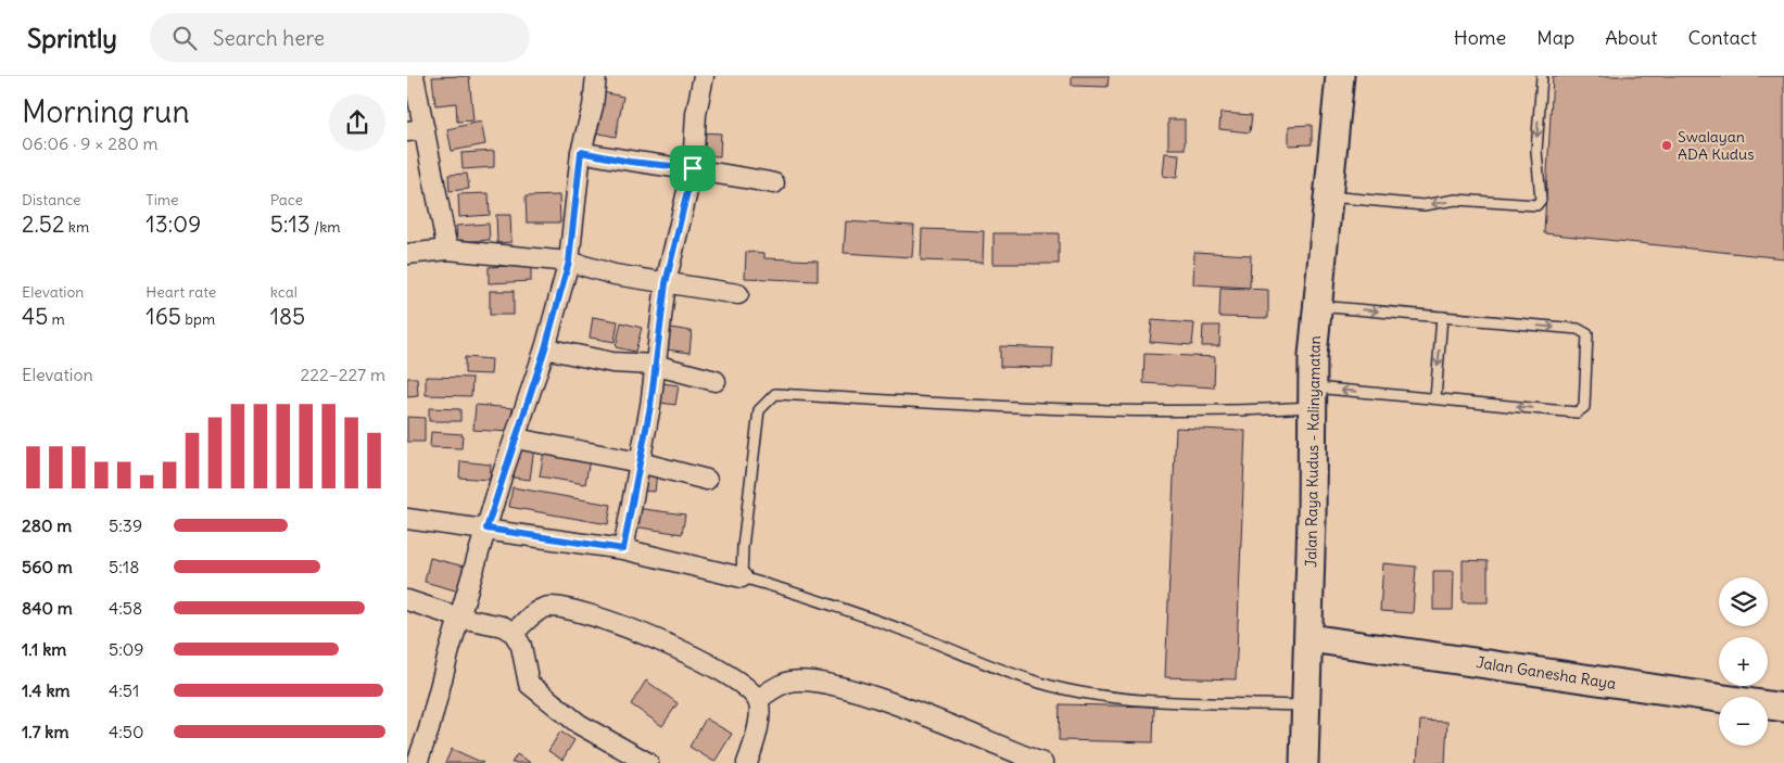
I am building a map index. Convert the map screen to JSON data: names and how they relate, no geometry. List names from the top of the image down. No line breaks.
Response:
{"streets":{"main road":["Jalan Raya Kudus - Kalinyamatan","Jalan Ganesha Raya"]},"crossings":[["Jalan Raya Kudus - Kalinyamatan","Jalan Ganesha Raya"]],"places":["Swalayan ADA Kudus"],"page":{"header":"Sprintly","search":"Search here","nav":["Home","Map","About","Contact"],"heading":["Morning run","06:06 · 9 × 280 m"],"stats":[["Distance","2.52 km"],["Time","13:09"],["Pace","5:13 /km"],["Elevation","45 m"],["Heart rate","165 bpm"],["kcal","185"]],"chart":["Elevation","222–227 m"],"list":[{"name":"280 m","note":"5:39"},{"name":"560 m","note":"5:18"},{"name":"840 m","note":"4:58"},{"name":"1.1 km","note":"5:09"},{"name":"1.4 km","note":"4:51"},{"name":"1.7 km","note":"4:50"}],"map_buttons":["+","−"]}}
